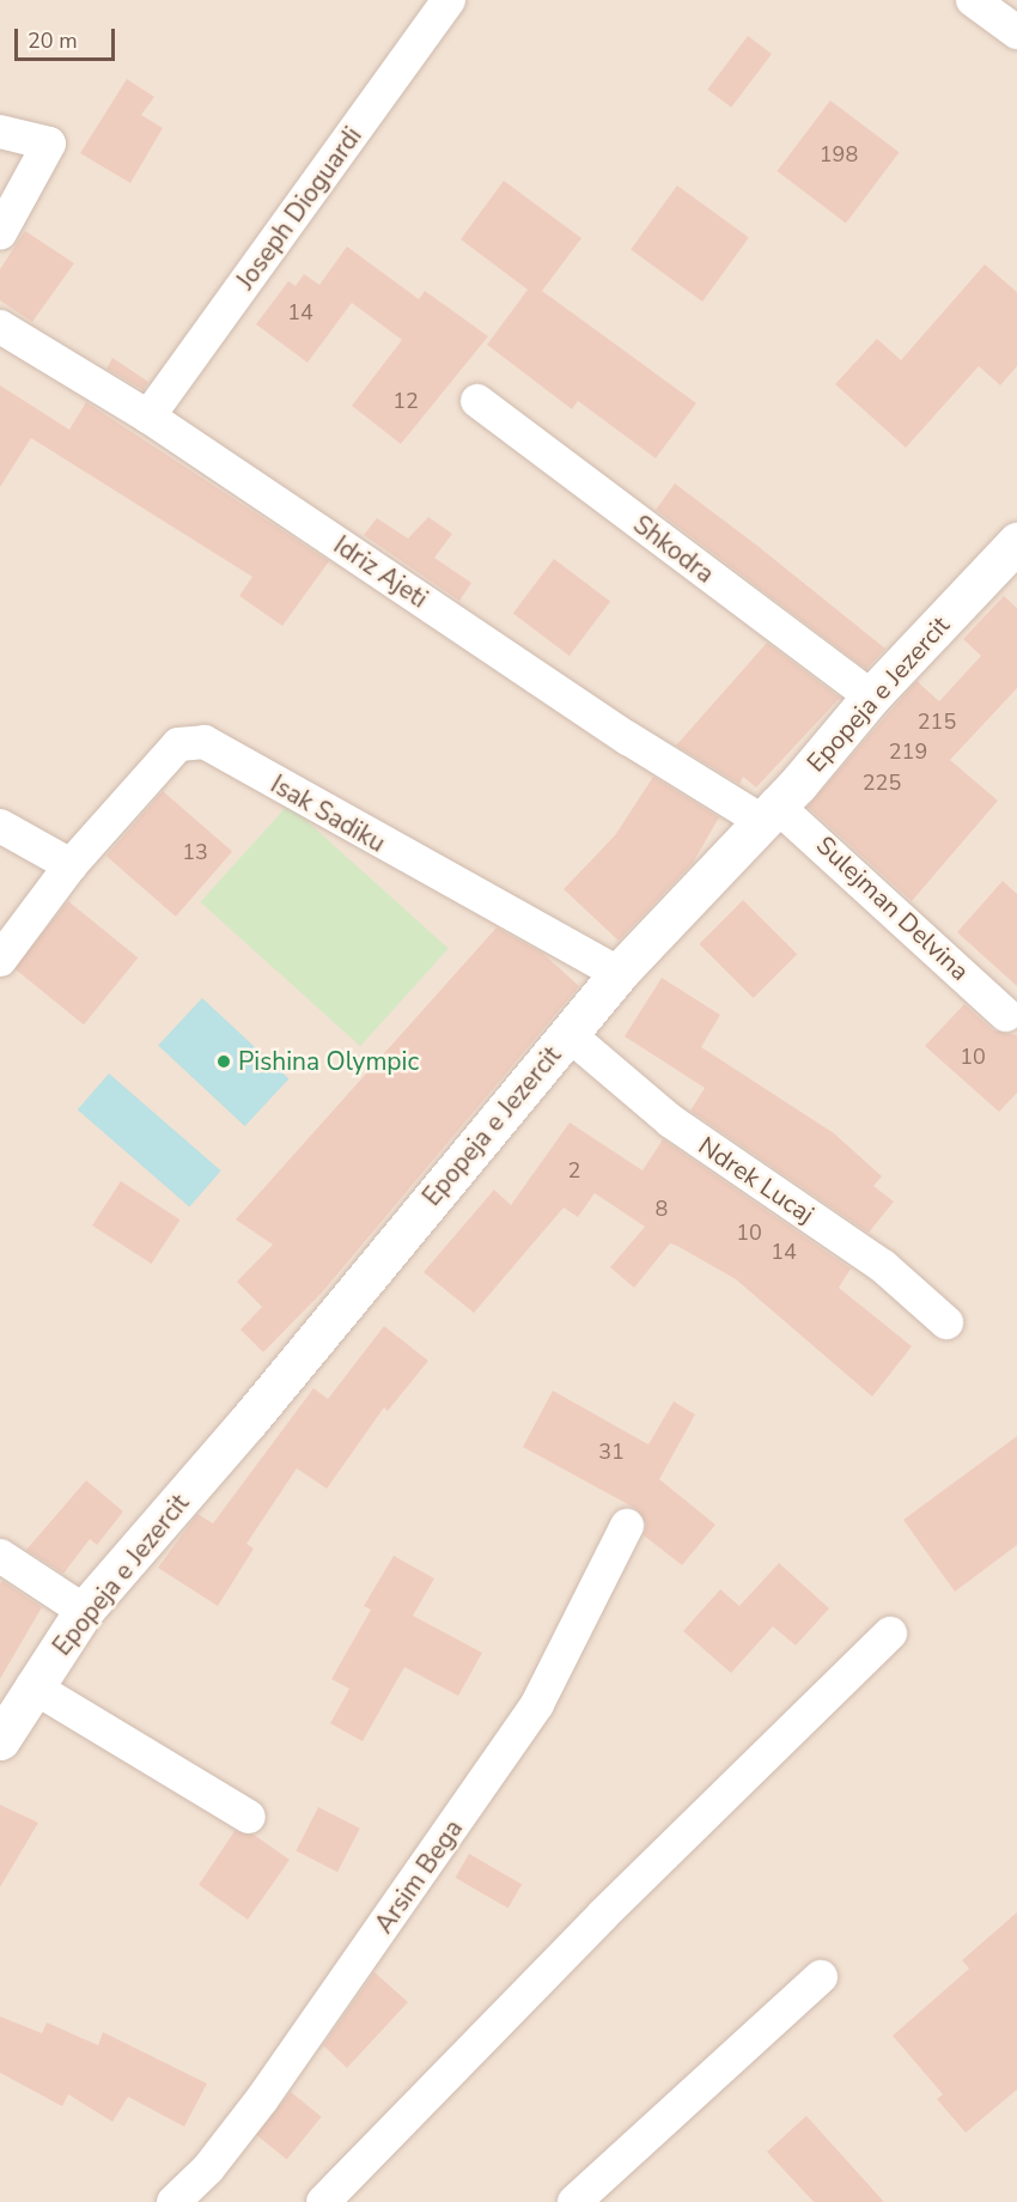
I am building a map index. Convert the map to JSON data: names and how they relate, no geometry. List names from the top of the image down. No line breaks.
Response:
{"streets":{"main road":["Epopeja e Jezercit"],"street":["Joseph Dioguardi","Shkodra","Idriz Ajeti","Isak Sadiku","Sulejman Delvina","Ndrek Lucaj","Arsim Bega"]},"crossings":[["Joseph Dioguardi","Idriz Ajeti"],["Shkodra","Epopeja e Jezercit"],["Idriz Ajeti","Epopeja e Jezercit"],["Idriz Ajeti","Sulejman Delvina"],["Epopeja e Jezercit","Isak Sadiku"],["Epopeja e Jezercit","Sulejman Delvina"],["Epopeja e Jezercit","Ndrek Lucaj"]],"places":["Pishina Olympic"],"house_numbers":["198","14","12","215","219","225","13","10","2","8","10","14","31"],"scale_bar":"20 m"}
